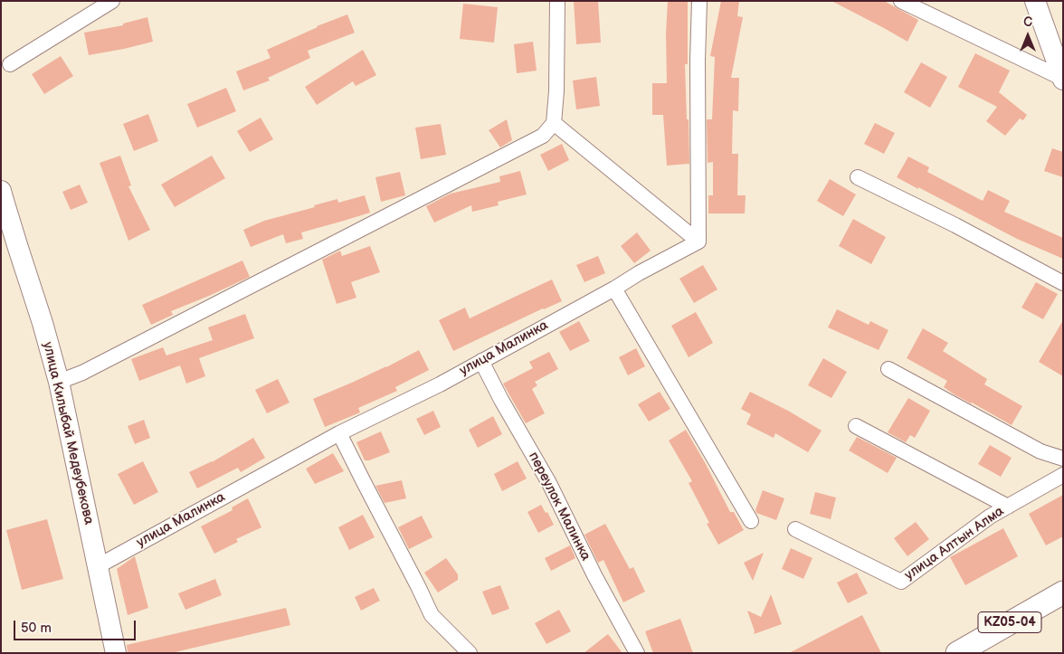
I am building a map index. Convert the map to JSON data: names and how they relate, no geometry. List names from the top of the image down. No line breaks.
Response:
{"streets":{"main road":["улица Килыбай Медеубекова","KZ05-04"],"street":["улица Малинка","переулок Малинка","улица Алтын Алма"]},"crossings":[["улица Малинка","улица Килыбай Медеубекова"],["улица Малинка","переулок Малинка"]],"scale_bar":"50 m","north":"top"}
